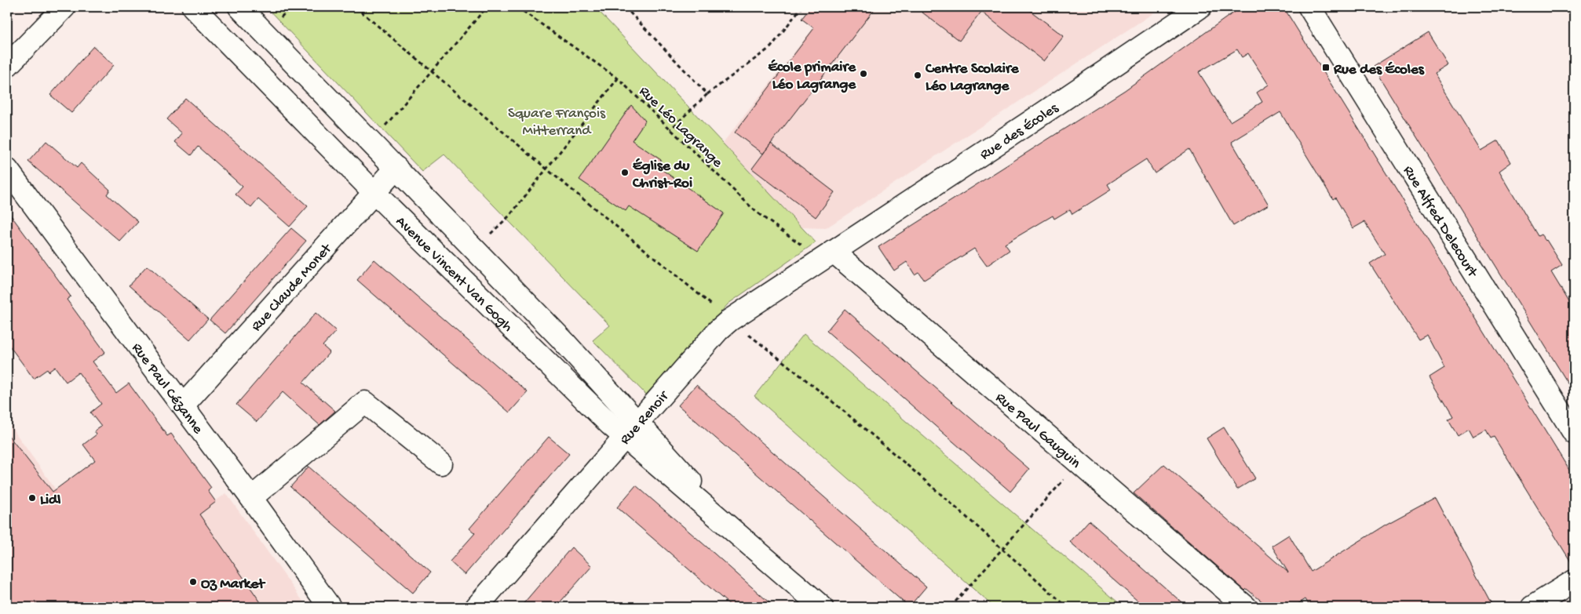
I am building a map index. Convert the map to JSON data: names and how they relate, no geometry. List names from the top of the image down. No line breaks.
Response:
{"streets":{"street":["Rue des Écoles","Rue Alfred Delecourt","Avenue Vincent Van Gogh","Rue Claude Monet","Rue Paul Cézanne","Rue Renoir","Rue Paul Gauguin"],"path":["Rue Léo Lagrange"]},"crossings":[["Rue Léo Lagrange","Rue des Écoles"],["Rue Léo Lagrange","Rue Renoir"],["Rue Léo Lagrange","Rue Paul Gauguin"],["Rue des Écoles","Rue Renoir"],["Rue des Écoles","Rue Paul Gauguin"],["Avenue Vincent Van Gogh","Rue Claude Monet"],["Avenue Vincent Van Gogh","Rue Renoir"],["Rue Claude Monet","Rue Paul Cézanne"],["Rue Renoir","Rue Paul Gauguin"]],"parks":["Square François Mitterrand"],"places":{"transit":["Rue des Écoles"],"other":["École primaire Léo Lagrange","Centre Scolaire Léo Lagrange","Église du Christ-Roi","Lidl","Oz Market"]}}
